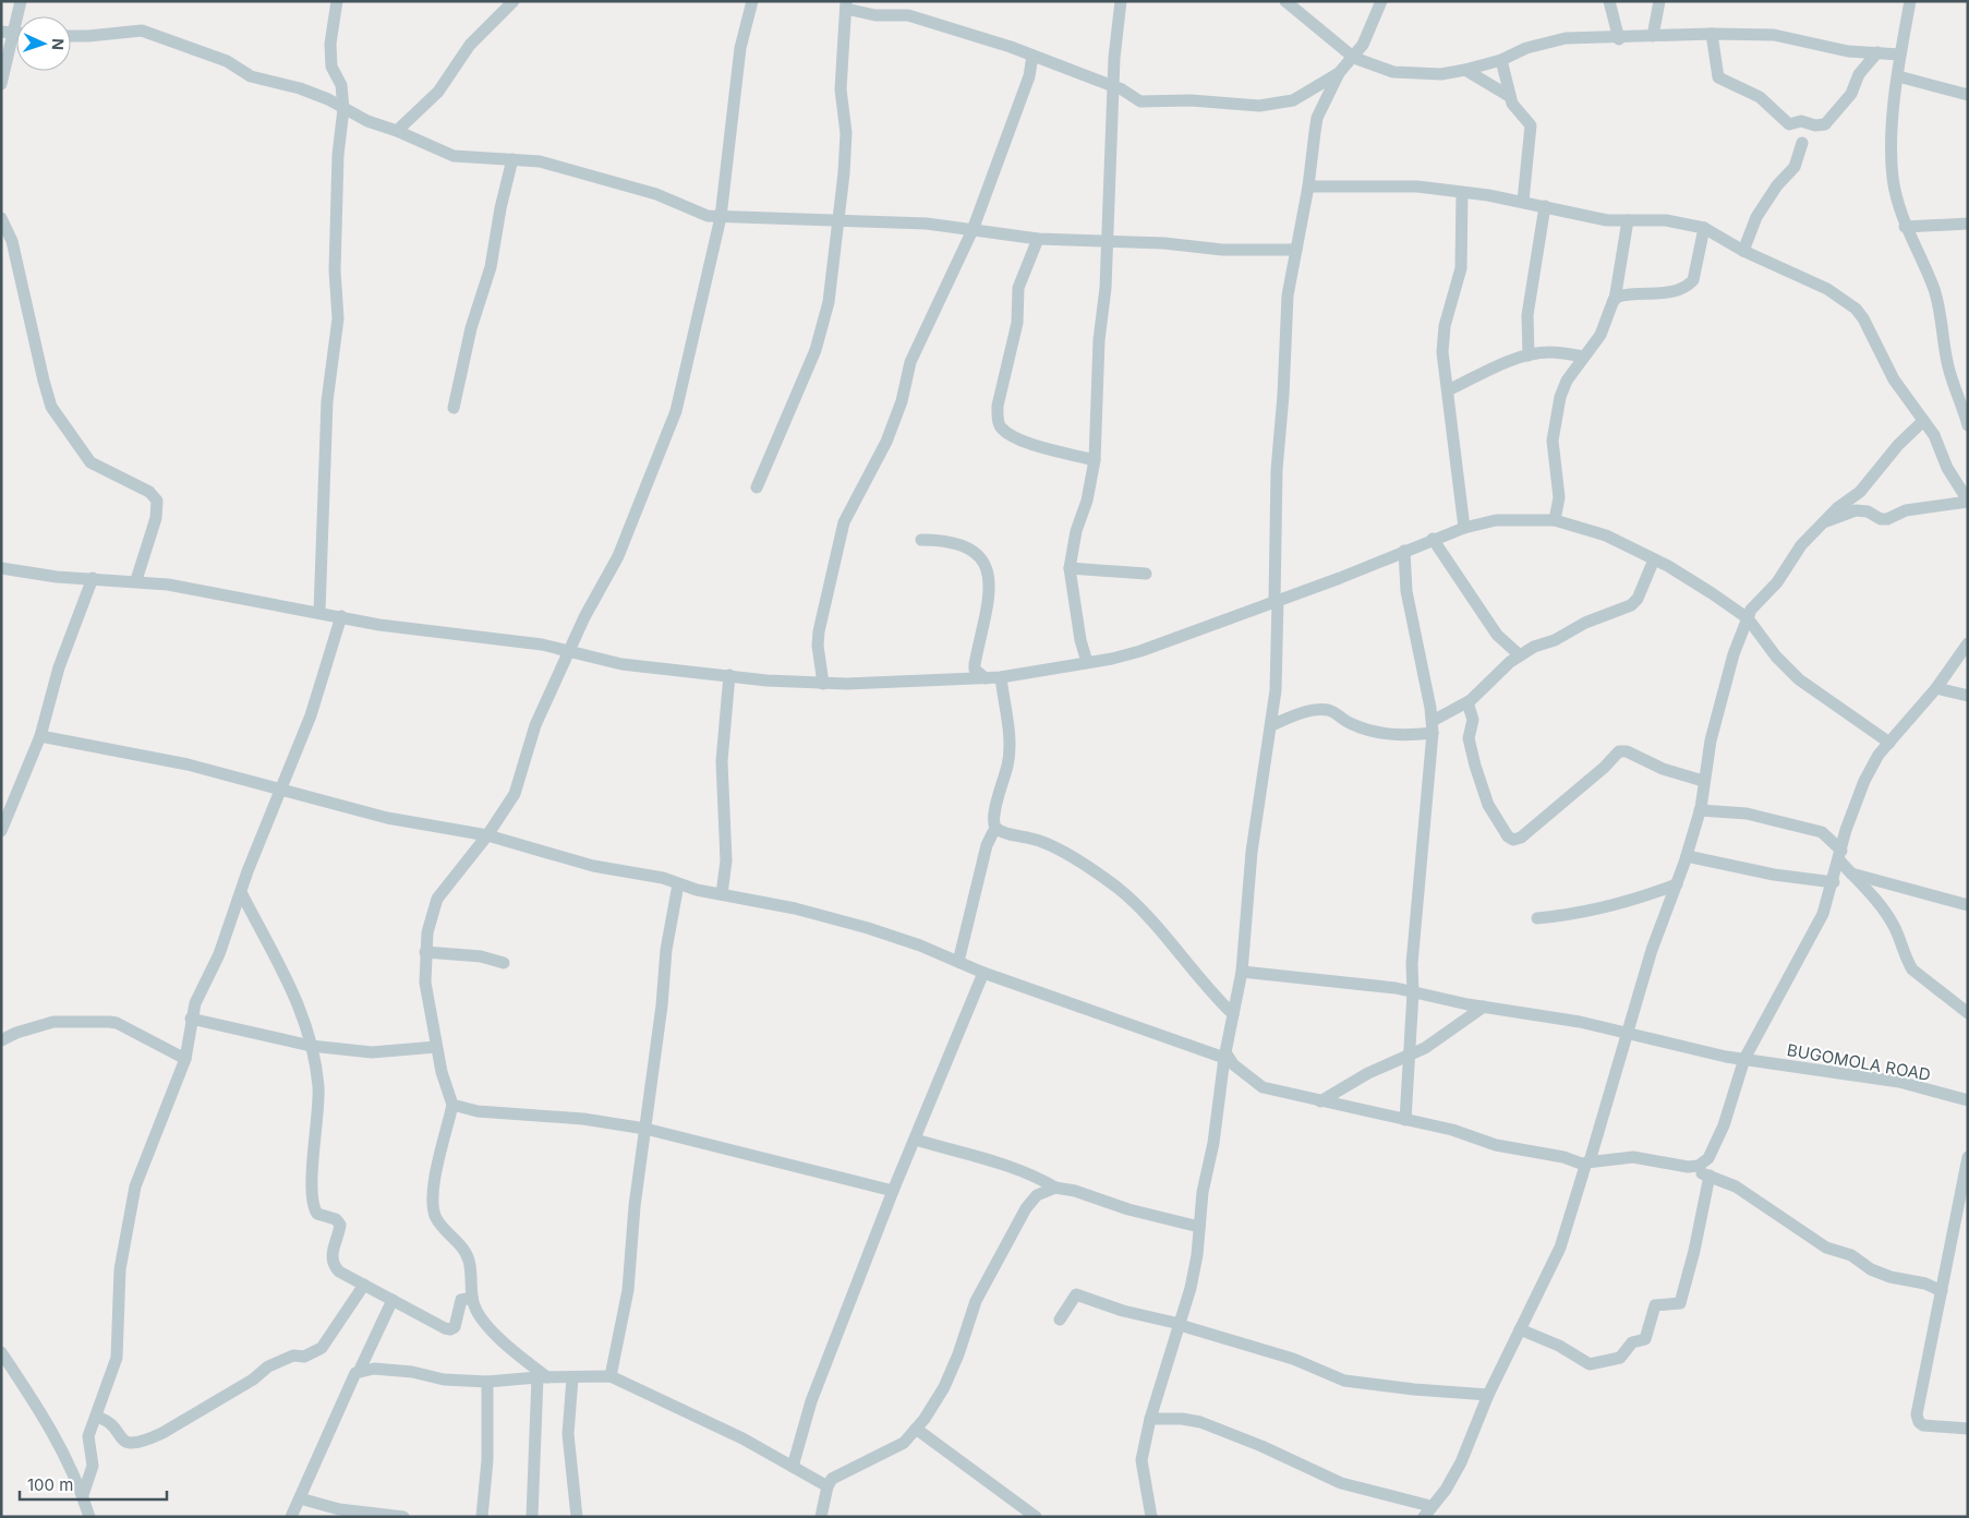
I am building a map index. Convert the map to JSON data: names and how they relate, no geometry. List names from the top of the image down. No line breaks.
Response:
{"streets":{"street":["BUGOMOLA ROAD"]},"scale_bar":"100 m","north":"right"}
